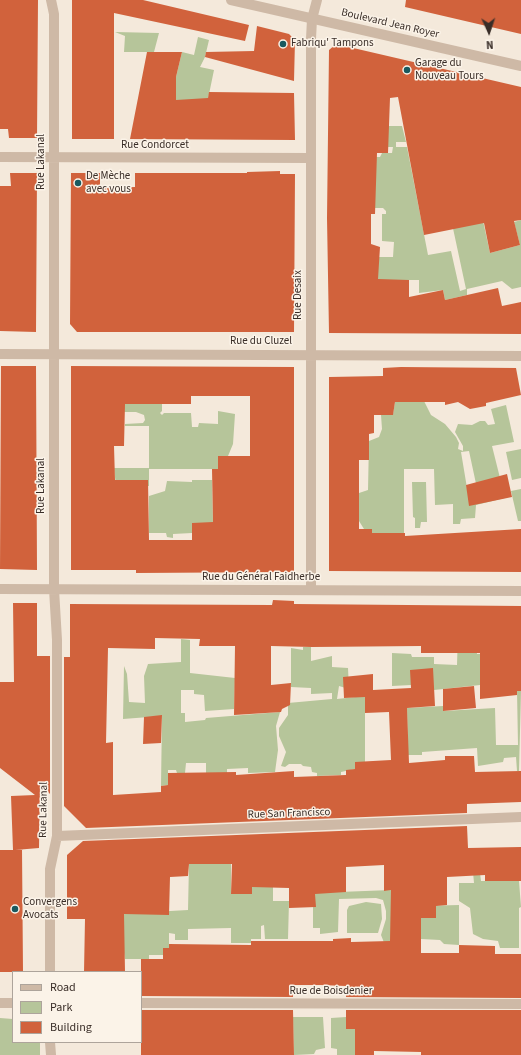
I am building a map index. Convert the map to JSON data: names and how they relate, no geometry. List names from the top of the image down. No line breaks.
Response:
{"streets":{"street":["Boulevard Jean Royer","Rue Condorcet","Rue Lakanal","Rue Desaix","Rue du Cluzel","Rue du Général Faidherbe","Rue San Francisco","Rue de Boisdenier"]},"crossings":[["Boulevard Jean Royer","Rue Desaix"],["Rue Condorcet","Rue Lakanal"],["Rue Condorcet","Rue Desaix"],["Rue Lakanal","Rue du Cluzel"],["Rue Lakanal","Rue du Général Faidherbe"],["Rue Lakanal","Rue San Francisco"],["Rue Desaix","Rue du Cluzel"],["Rue Desaix","Rue du Général Faidherbe"]],"places":["Fabriqu' Tampons","Garage du Nouveau Tours","De Mèche avec vous","Convergens Avocats"],"legend":["Road","Park","Building"],"north":"bottom"}
